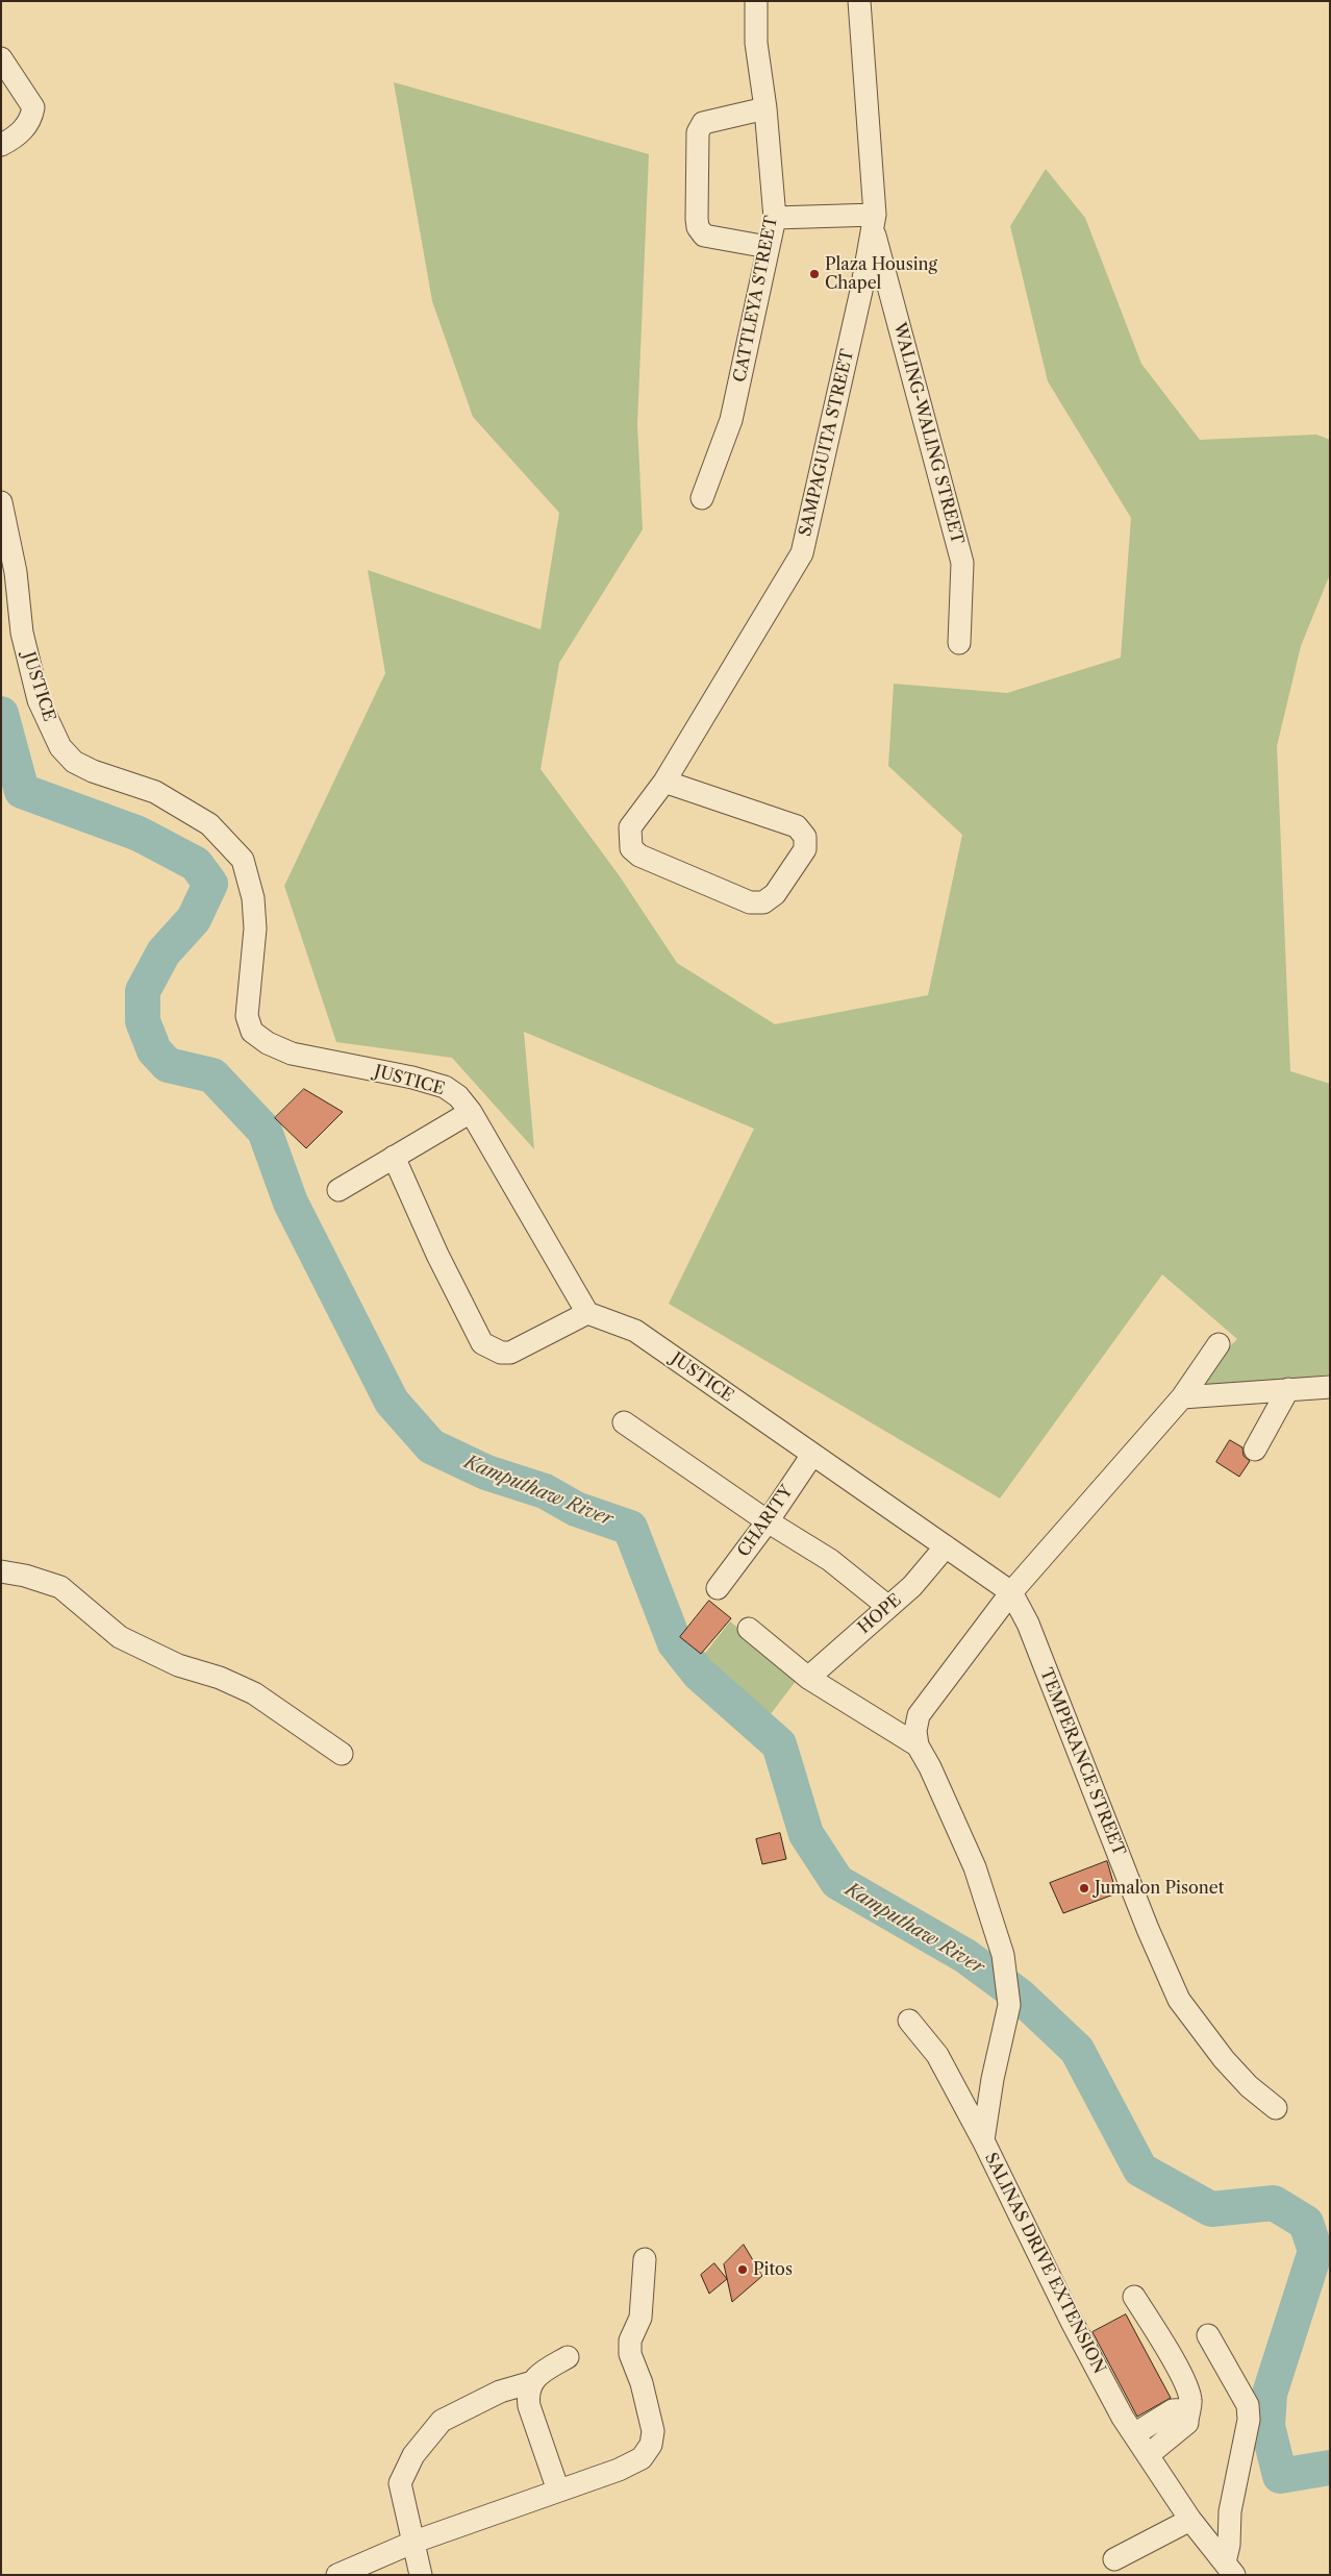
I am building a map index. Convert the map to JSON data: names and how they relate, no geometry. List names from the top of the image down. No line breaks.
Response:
{"streets":{"street":["CATTLEYA STREET","WALING-WALING STREET","SAMPAGUITA STREET","JUSTICE","CHARITY","HOPE","TEMPERANCE STREET","SALINAS DRIVE EXTENSION"]},"crossings":[["WALING-WALING STREET","SAMPAGUITA STREET"],["JUSTICE","CHARITY"],["JUSTICE","HOPE"],["JUSTICE","TEMPERANCE STREET"]],"water":["Kamputhaw River"],"places":["Plaza Housing Chapel","Jumalon Pisonet","Pitos"]}
